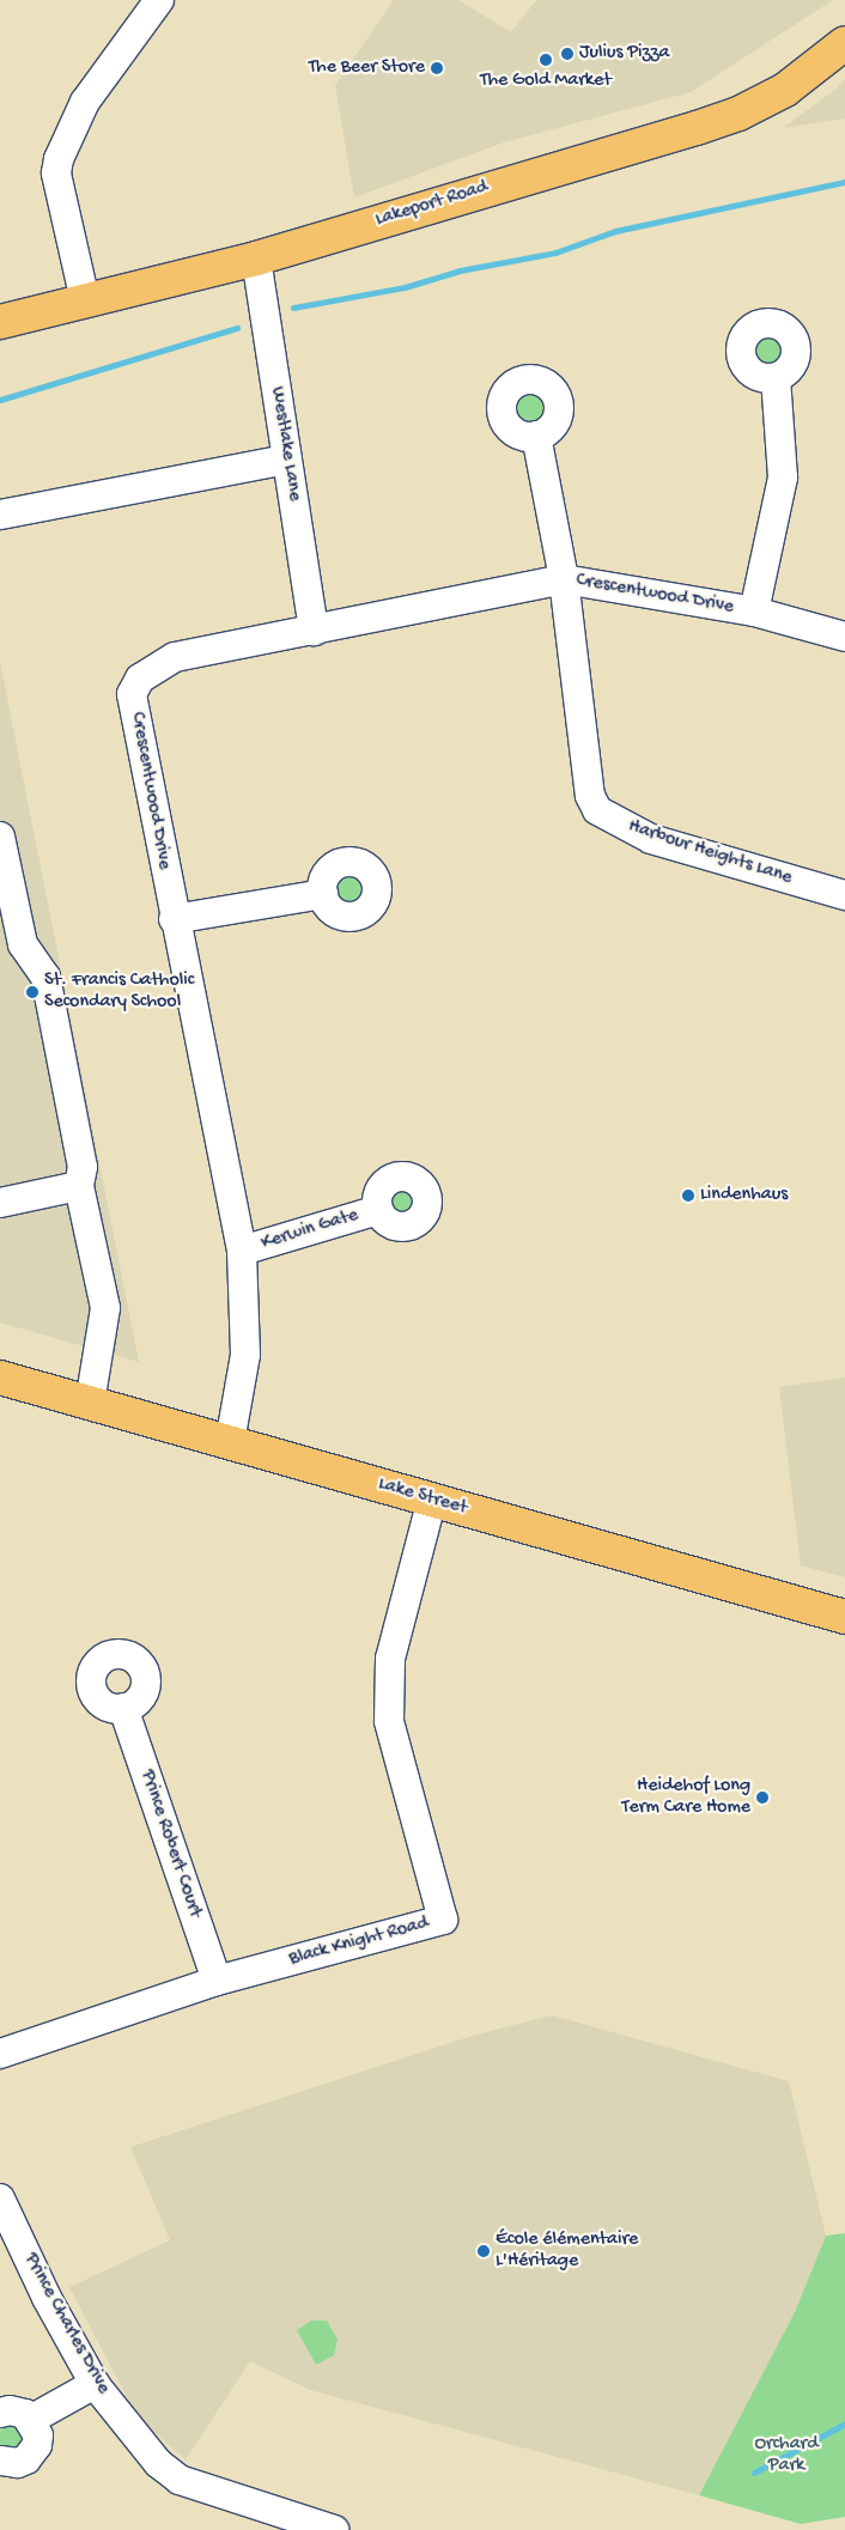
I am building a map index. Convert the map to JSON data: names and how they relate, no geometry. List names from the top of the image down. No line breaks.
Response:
{"streets":{"main road":["Lakeport Road","Lake Street"],"street":["Westlake Lane","Crescentwood Drive","Harbour Heights Lane","Kerwin Gate","Prince Robert Court","Black Knight Road","Prince Charles Drive"]},"crossings":[["Lakeport Road","Westlake Lane"],["Westlake Lane","Crescentwood Drive"],["Crescentwood Drive","Harbour Heights Lane"],["Crescentwood Drive","Kerwin Gate"],["Crescentwood Drive","Lake Street"],["Lake Street","Black Knight Road"],["Prince Robert Court","Black Knight Road"]],"parks":["Orchard Park"],"places":["Julius Pizza","The Gold Market","The Beer Store","St. Francis Catholic Secondary School","Lindenhaus","Heidehof Long Term Care Home","École élémentaire L'Héritage"]}
